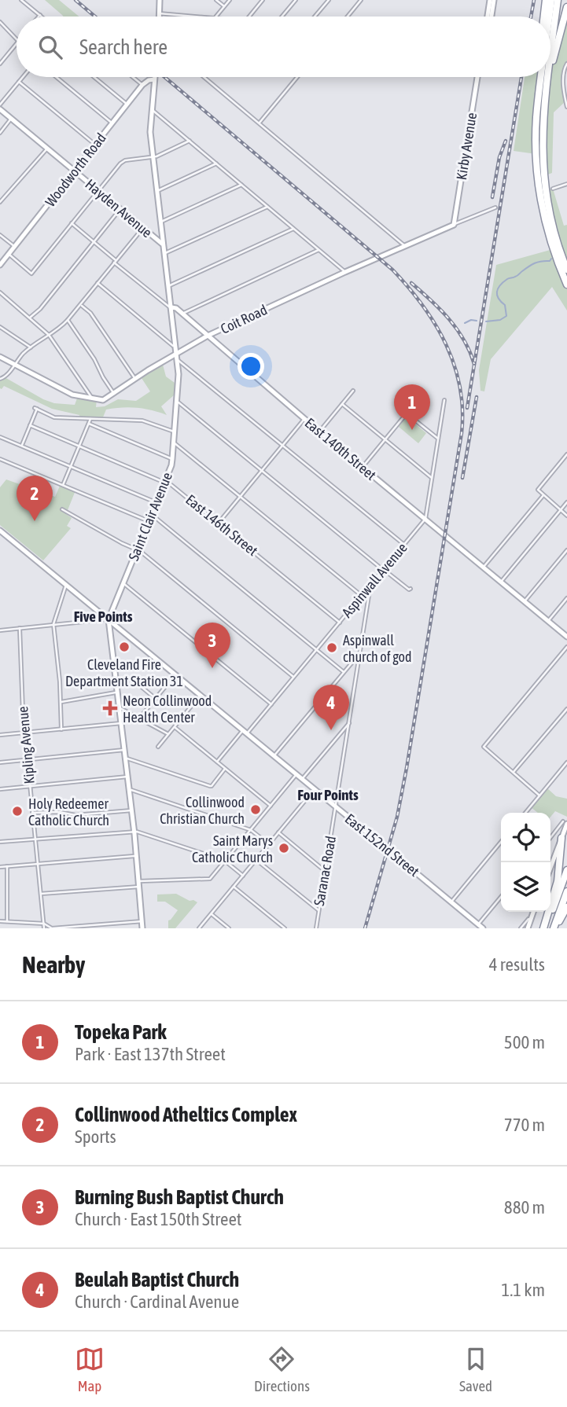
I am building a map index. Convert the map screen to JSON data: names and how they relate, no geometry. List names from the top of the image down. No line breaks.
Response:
{"streets":{"street":["Kirby Avenue","Woodworth Road","Hayden Avenue","Coit Road","East 140th Street","Saint Clair Avenue","East 146th Street","Aspinwall Avenue","Kipling Avenue","East 152nd Street","Saranac Road"]},"crossings":[["Kirby Avenue","Coit Road"],["Woodworth Road","Hayden Avenue"],["Hayden Avenue","Saint Clair Avenue"],["Coit Road","East 140th Street"],["Coit Road","Saint Clair Avenue"],["East 140th Street","Saint Clair Avenue"],["East 140th Street","Aspinwall Avenue"],["Saint Clair Avenue","East 146th Street"],["Saint Clair Avenue","East 152nd Street"],["East 146th Street","Aspinwall Avenue"],["Aspinwall Avenue","East 152nd Street"],["Aspinwall Avenue","Saranac Road"],["East 152nd Street","Saranac Road"]],"districts":["Five Points","Four Points"],"places":{"other":["Cleveland Fire Department Station 31","Aspinwall church of god","Collinwood Christian Church","Holy Redeemer Catholic Church","Saint Marys Catholic Church"],"health":["Neon Collinwood Health Center"]},"page":{"search":"Search here","pins":["1","2","3","4"],"heading":["Nearby","4 results"],"list":[{"mark":"1","name":"Topeka Park","note":"Park · East 137th Street","value":"500 m"},{"mark":"2","name":"Collinwood Atheltics Complex","note":"Sports","value":"770 m"},{"mark":"3","name":"Burning Bush Baptist Church","note":"Church · East 150th Street","value":"880 m"},{"mark":"4","name":"Beulah Baptist Church","note":"Church · Cardinal Avenue","value":"1.1 km"}],"nav":["Map","Directions","Saved"]}}
